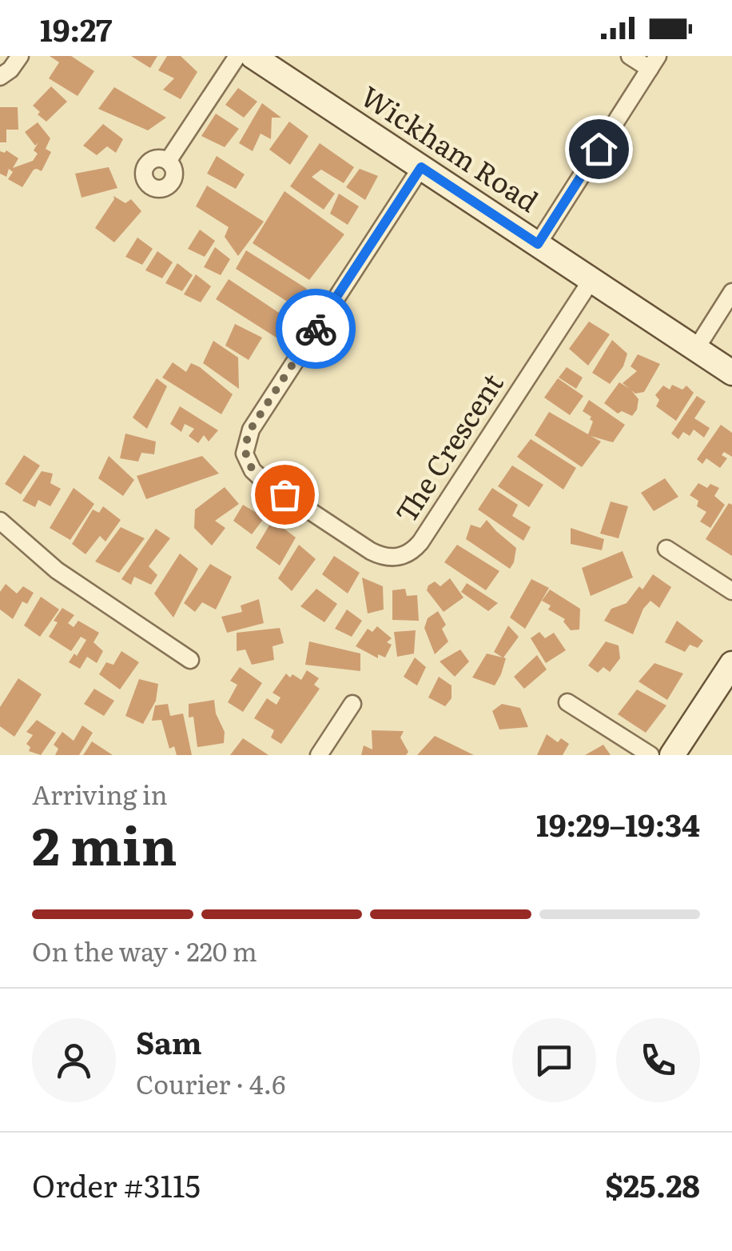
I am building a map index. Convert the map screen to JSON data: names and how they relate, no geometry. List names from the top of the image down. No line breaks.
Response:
{"streets":{"main road":["Wickham Road"],"street":["The Crescent"]},"crossings":[["Wickham Road","The Crescent"]],"page":{"status":"19:27","heading":["2 min","Arriving in","19:29–19:34"],"panel":["Sam","Courier · 4.6","Order #3115","$25.28"],"bar":"On the way · 220 m"}}
